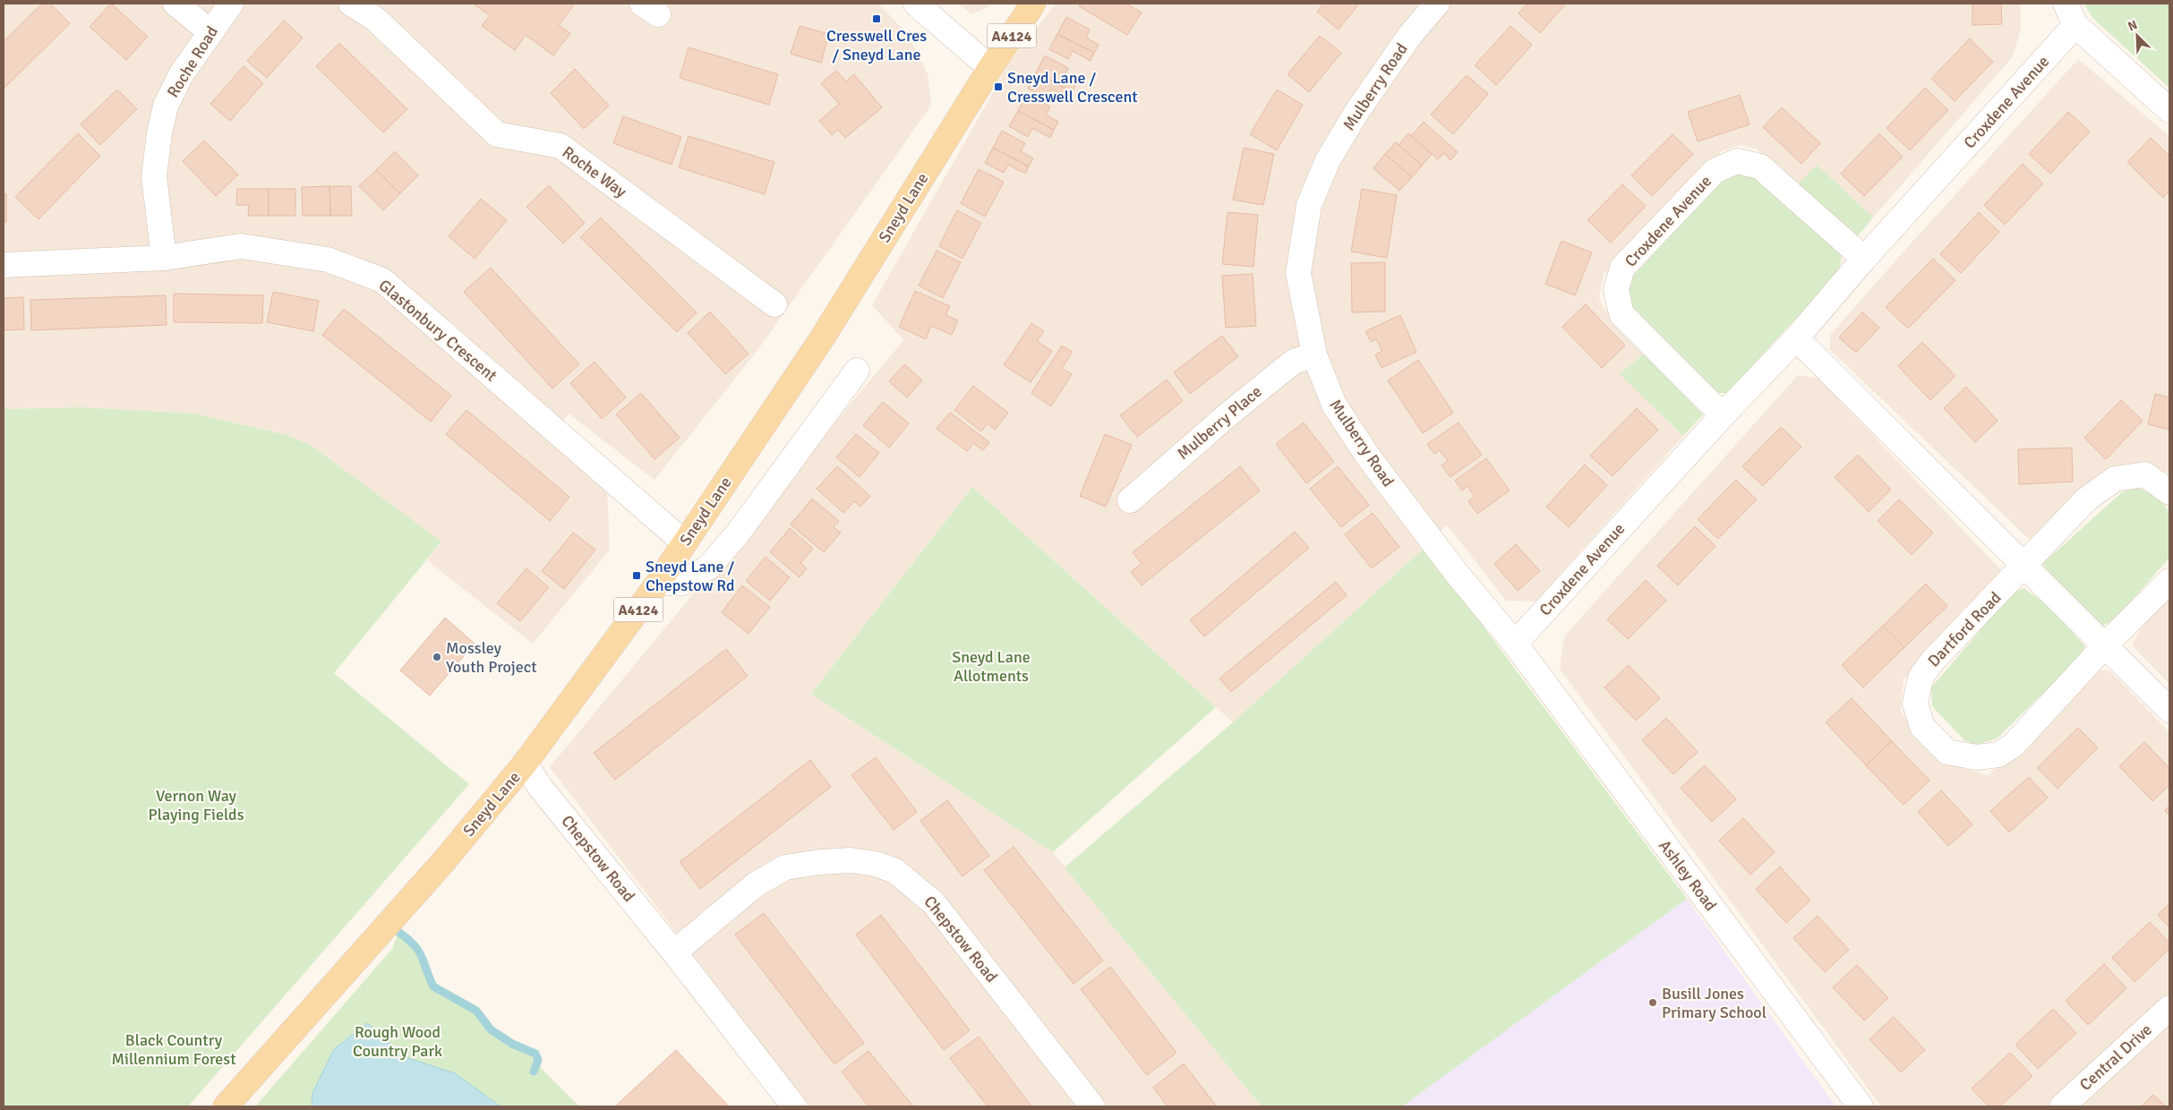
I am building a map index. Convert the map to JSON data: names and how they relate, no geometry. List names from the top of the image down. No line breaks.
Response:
{"streets":{"main road":["A4124","Sneyd Lane"],"street":["Roche Road","Mulberry Road","Croxdene Avenue","Roche Way","Glastonbury Crescent","Mulberry Place","Dartford Road","Chepstow Road","Ashley Road","Central Drive"]},"crossings":[["Roche Road","Glastonbury Crescent"],["Mulberry Road","Croxdene Avenue"],["Mulberry Road","Mulberry Place"],["Mulberry Road","Ashley Road"],["Croxdene Avenue","Ashley Road"],["Sneyd Lane","Glastonbury Crescent"],["Sneyd Lane","Chepstow Road"]],"parks":["Sneyd Lane Allotments","Vernon Way Playing Fields","Rough Wood Country Park","Black Country Millennium Forest"],"places":{"transit":["Cresswell Cres / Sneyd Lane","Sneyd Lane / Cresswell Crescent","Sneyd Lane / Chepstow Rd"],"other":["Mossley Youth Project","Busill Jones Primary School"]},"north":"top left"}
